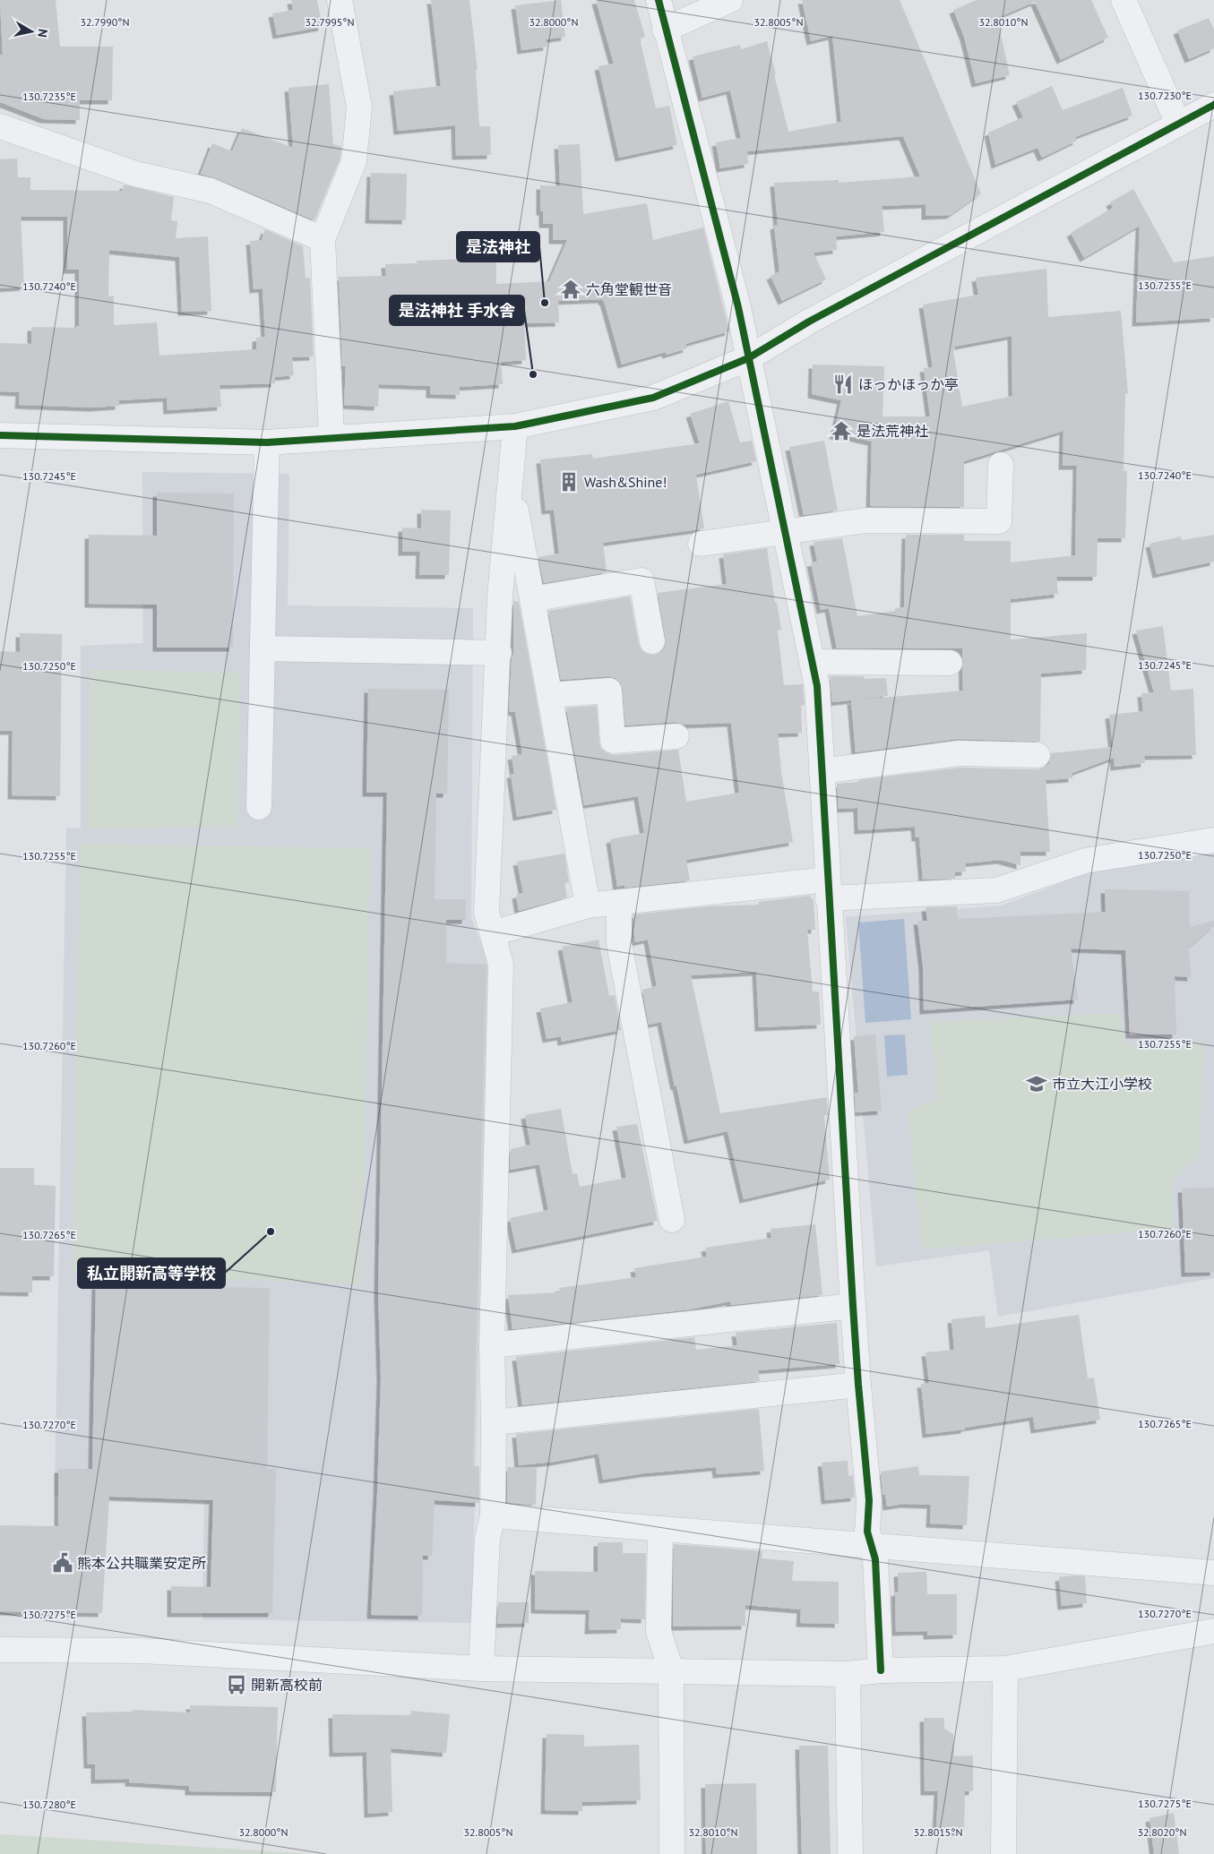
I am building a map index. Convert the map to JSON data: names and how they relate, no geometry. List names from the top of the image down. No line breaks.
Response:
{"places":{"temple":["六角堂観世音","是法荒神社"],"other":["是法神社","是法神社 手水舎","私立開新高等学校"],"restaurant":["ほっかほっか亭"],"building":["Wash&Shine!"],"school or university":["市立大江小学校"],"public building":["熊本公共職業安定所"],"bus stop":["開新高校前"]},"north":"right","coordinates":["32.7990°N","32.7995°N","32.8000°N","32.8005°N","32.8010°N","130.7230°E","130.7235°E","130.7240°E","130.7245°E","130.7250°E","130.7255°E","130.7260°E","130.7265°E","130.7270°E","130.7275°E","130.7280°E","32.8015°N","32.8020°N"]}
